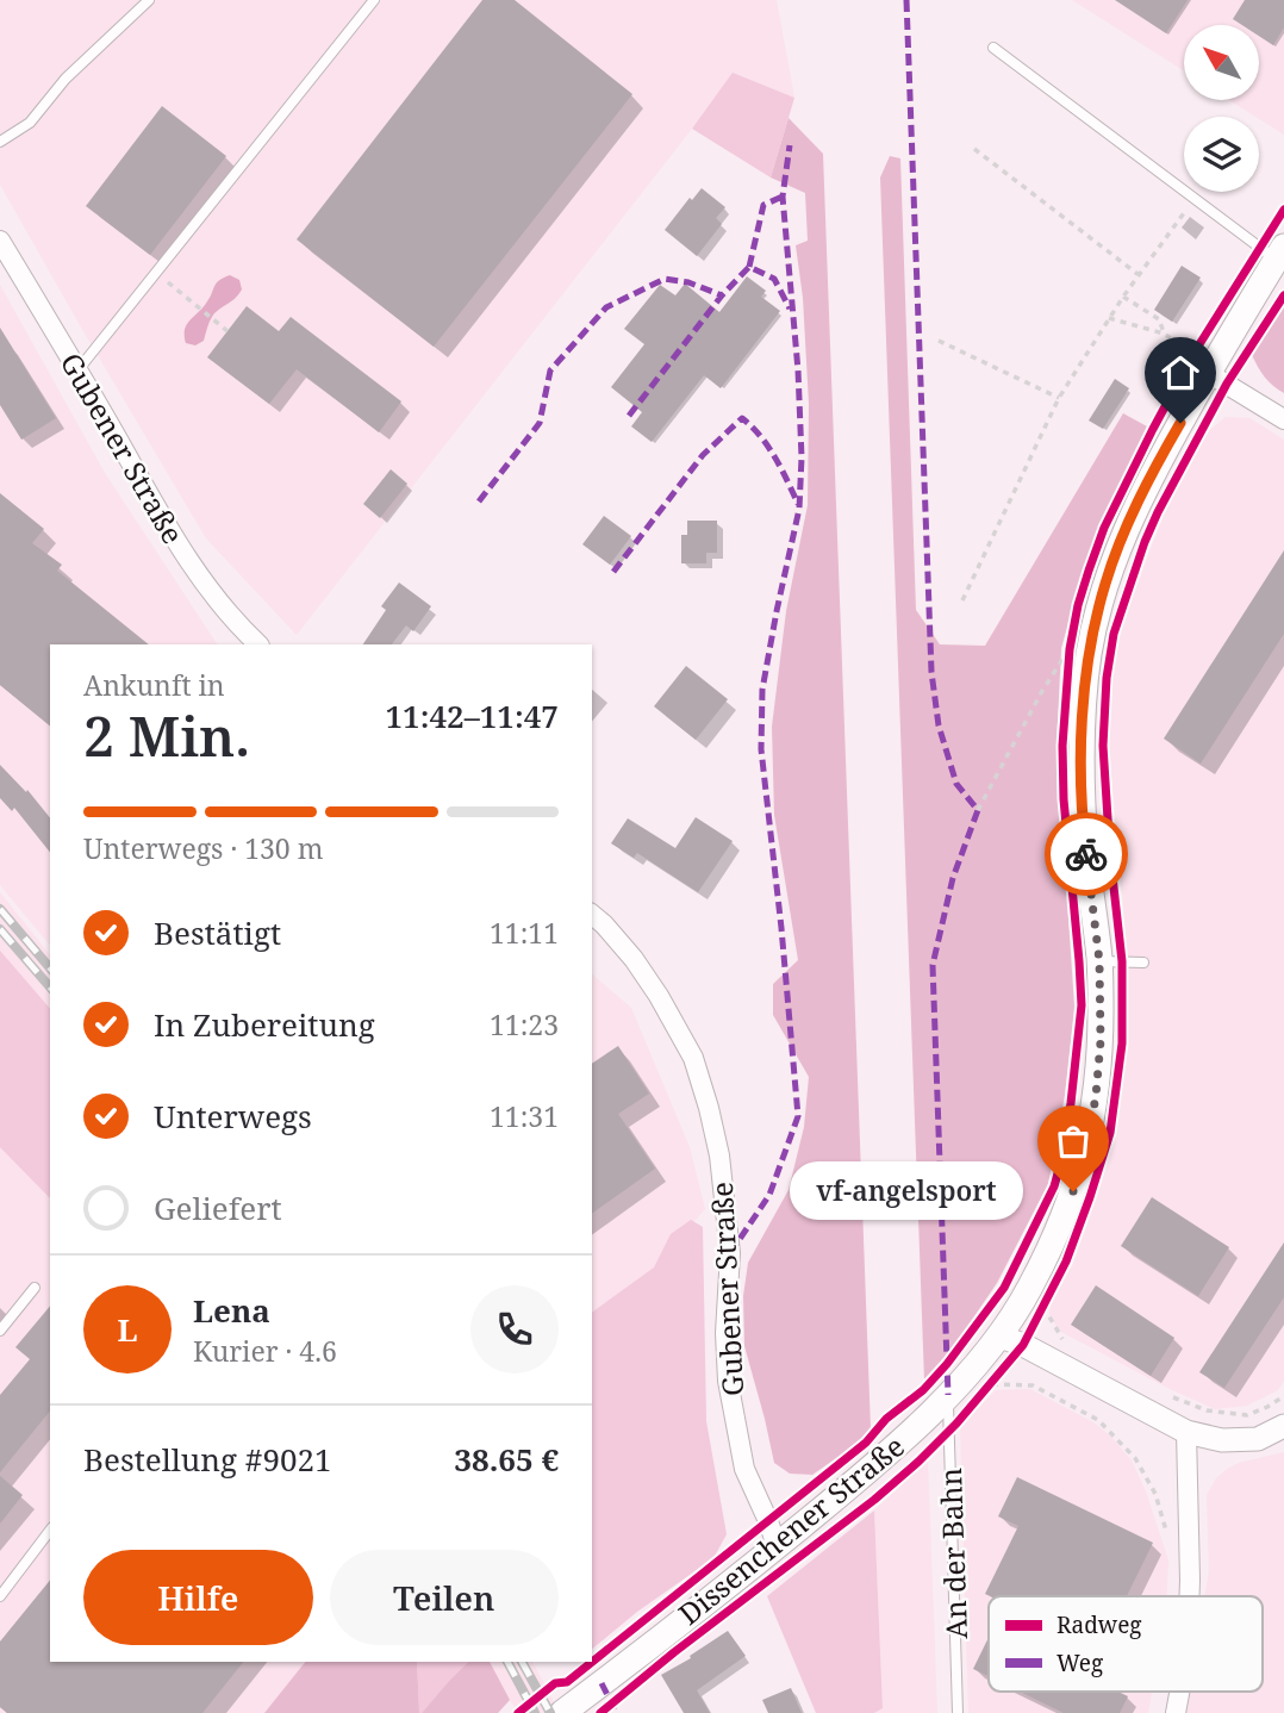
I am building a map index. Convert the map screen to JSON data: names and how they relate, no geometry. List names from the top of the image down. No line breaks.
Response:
{"streets":{"main road":["Dissenchener Straße"],"street":["Gubener Straße"],"lane":["An der Bahn"]},"crossings":[["Gubener Straße","Dissenchener Straße"],["Dissenchener Straße","An der Bahn"]],"places":["vf-angelsport"],"legend":["Radweg","Weg"],"north":"top left","page":{"heading":["2 Min.","Ankunft in","11:42–11:47"],"panel":["Lena","Kurier · 4.6","Bestellung #9021","38.65 €"],"bar":"Unterwegs · 130 m","list":[["Bestätigt","11:11"],["In Zubereitung","11:23"],["Unterwegs","11:31"],"Geliefert"],"bubble":"vf-angelsport","round":"L","buttons":["Hilfe","Teilen"]}}
